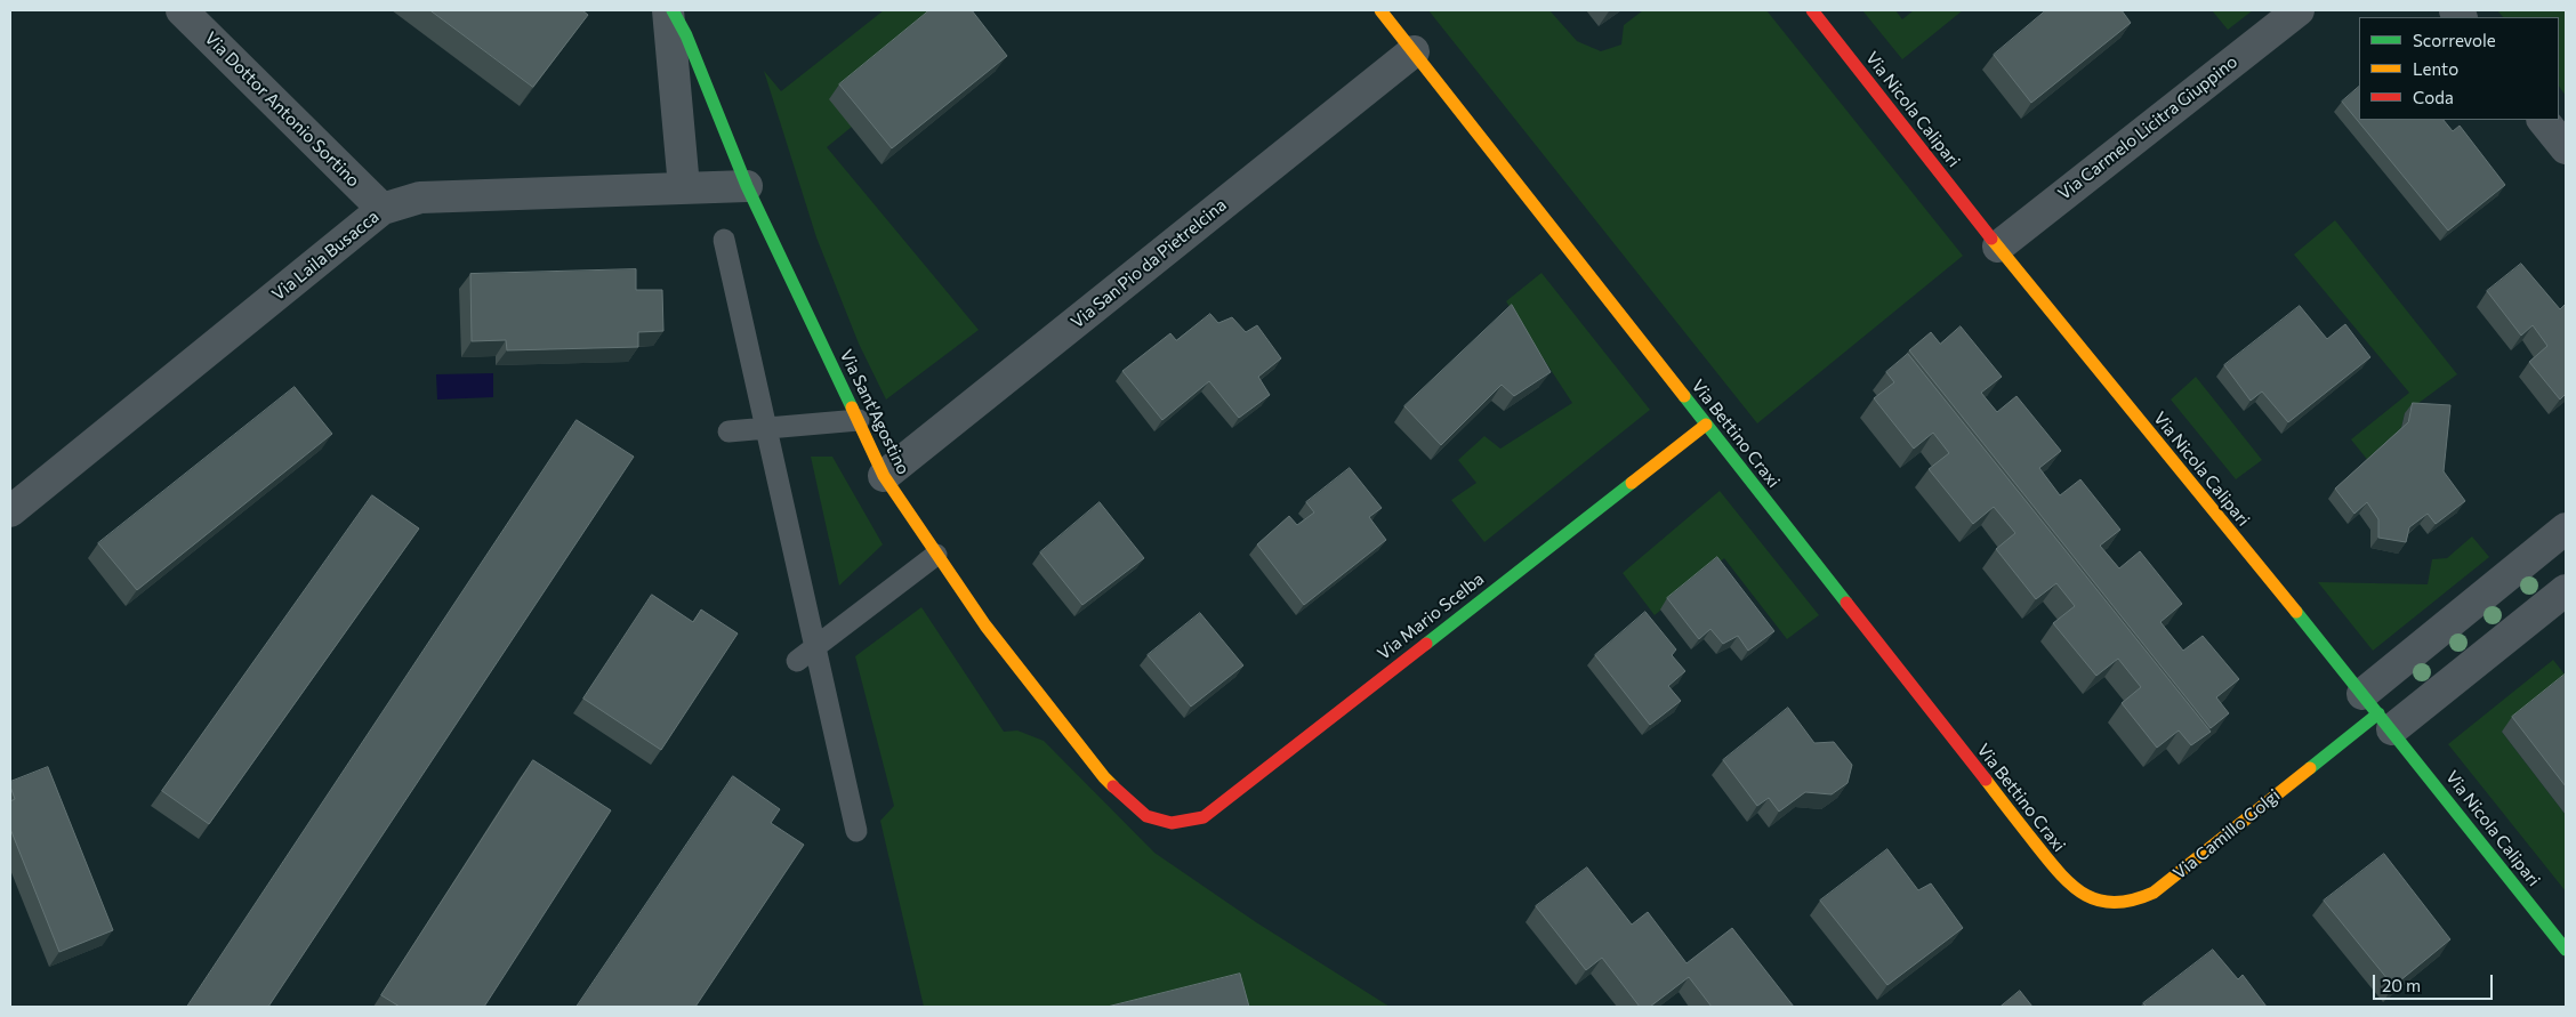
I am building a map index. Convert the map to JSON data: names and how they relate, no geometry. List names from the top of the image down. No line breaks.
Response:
{"streets":{"street":["Via Dottor Antonio Sortino","Via Nicola Calipari","Via Carmelo Licitra Giuppino","Via Laila Busacca","Via San Pio da Pietrelcina","Via Sant'Agostino","Via Bettino Craxi","Via Mario Scelba","Via Camillo Golgi"]},"crossings":[["Via Dottor Antonio Sortino","Via Laila Busacca"],["Via Nicola Calipari","Via Carmelo Licitra Giuppino"],["Via Nicola Calipari","Via Camillo Golgi"],["Via Laila Busacca","Via Sant'Agostino"],["Via San Pio da Pietrelcina","Via Sant'Agostino"],["Via San Pio da Pietrelcina","Via Bettino Craxi"],["Via Sant'Agostino","Via Mario Scelba"],["Via Bettino Craxi","Via Mario Scelba"],["Via Bettino Craxi","Via Camillo Golgi"]],"legend":["Scorrevole","Lento","Coda"],"scale_bar":"20 m"}
